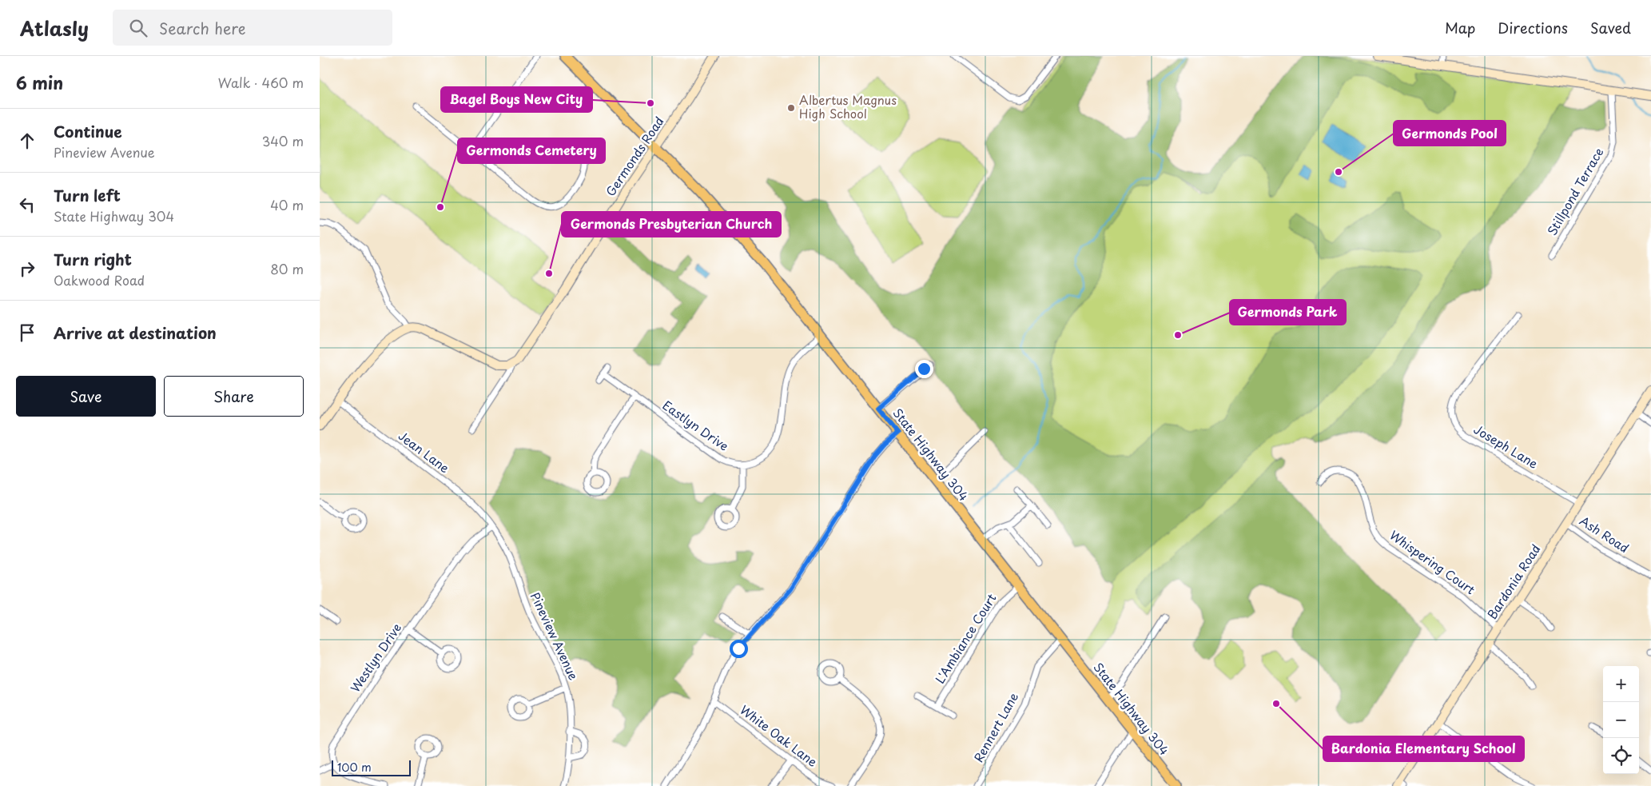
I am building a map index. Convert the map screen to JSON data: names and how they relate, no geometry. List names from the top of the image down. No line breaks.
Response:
{"streets":{"main road":["State Highway 304"],"street":["Germonds Road","Stillpond Terrace","Eastlyn Drive","Joseph Lane","Jean Lane","Ash Road","Whispering Court","Bardonia Road","Pineview Avenue","L'Ambiance Court","Westlyn Drive","Rennert Lane","White Oak Lane"]},"crossings":[["Germonds Road","State Highway 304"],["Joseph Lane","Bardonia Road"],["Jean Lane","Pineview Avenue"],["Jean Lane","Westlyn Drive"],["State Highway 304","L'Ambiance Court"],["State Highway 304","Rennert Lane"],["Ash Road","Bardonia Road"],["Whispering Court","Bardonia Road"],["Pineview Avenue","Westlyn Drive"]],"places":["Bagel Boys New City","Albertus Magnus High School","Germonds Pool","Germonds Cemetery","Germonds Presbyterian Church","Germonds Park","Bardonia Elementary School"],"scale_bar":"100 m","page":{"header":"Atlasly","search":"Search here","nav":["Map","Directions","Saved"],"heading":["6 min","Walk · 460 m"],"list":[["Continue","Pineview Avenue","340 m"],["Turn left","State Highway 304","40 m"],["Turn right","Oakwood Road","80 m"],"Arrive at destination"],"buttons":["Save","Share"],"map_buttons":["+","−"],"scale":"100 m"}}
